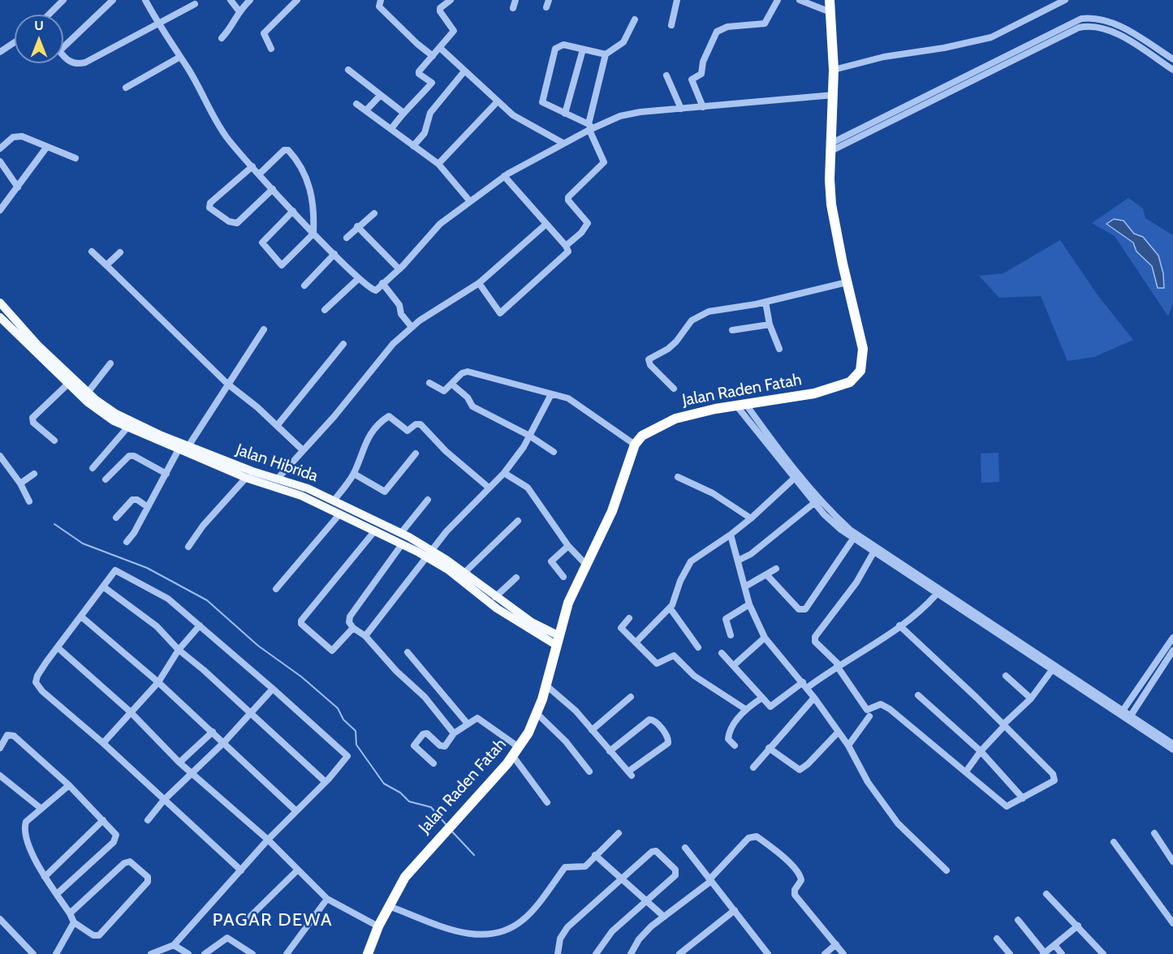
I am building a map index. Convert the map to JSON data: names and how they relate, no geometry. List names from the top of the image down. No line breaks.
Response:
{"streets":{"highway":["Jalan Raden Fatah"],"main road":["Jalan Hibrida"]},"crossings":[["Jalan Raden Fatah","Jalan Hibrida"]],"districts":["PAGAR DEWA"],"north":"top"}
